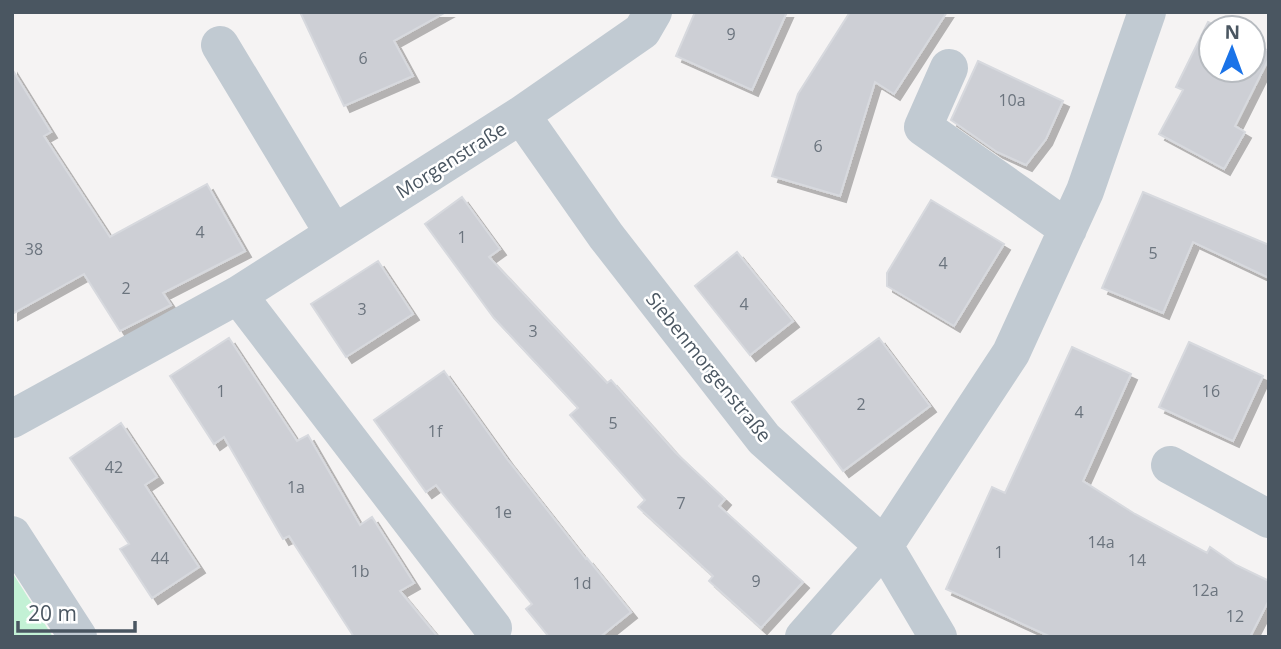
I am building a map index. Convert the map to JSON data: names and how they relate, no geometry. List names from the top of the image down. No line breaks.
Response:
{"streets":{"street":["Morgenstraße","Siebenmorgenstraße"]},"crossings":[["Morgenstraße","Siebenmorgenstraße"]],"house_numbers":["9","6","10a","6","4","1","38","5","4","2","4","3","3","1","16","2","4","5","1f","42","1a","7","1e","14a","1","44","14","1b","9","1d","12a","12"],"scale_bar":"20 m","north":"top"}
